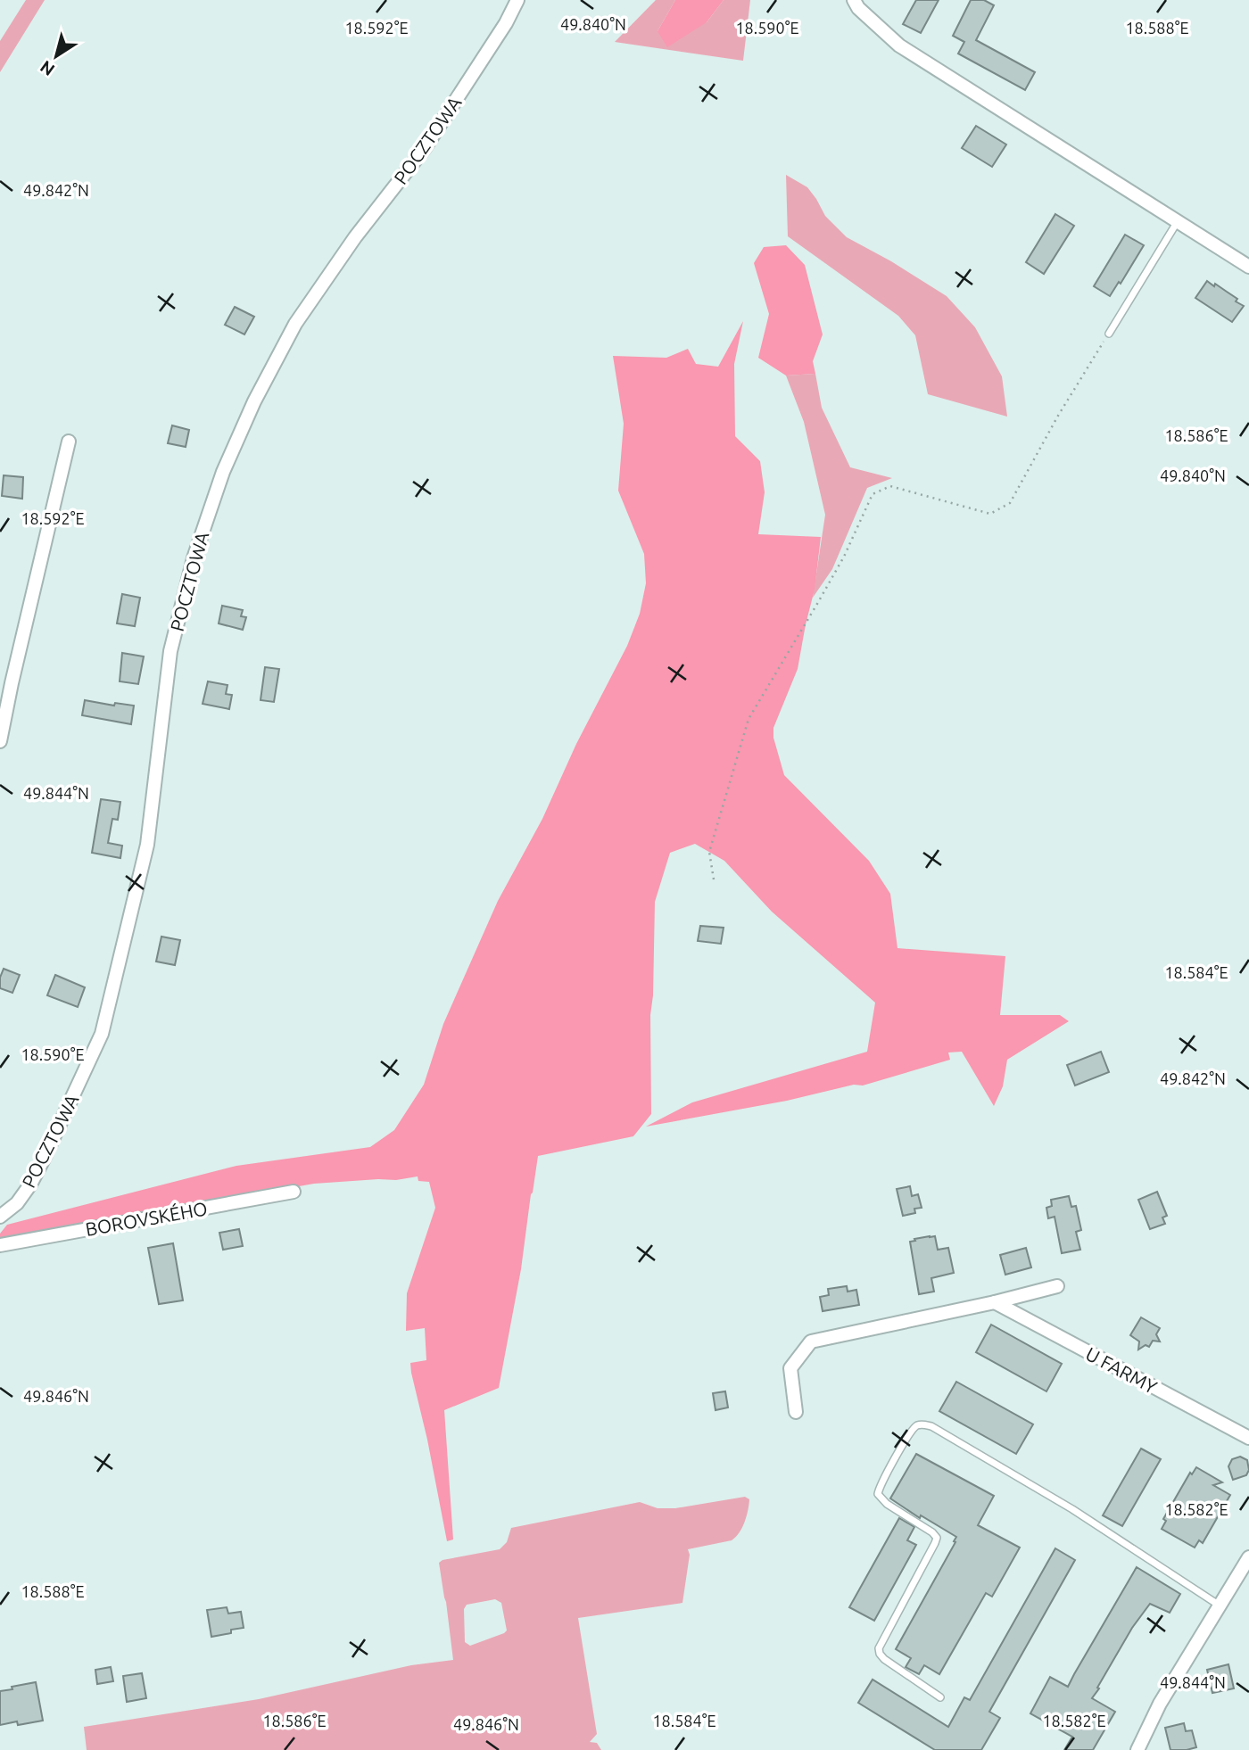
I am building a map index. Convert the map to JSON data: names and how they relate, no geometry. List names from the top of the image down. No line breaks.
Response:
{"streets":{"street":["POCZTOWA","BOROVSKÉHO","U FARMY"]},"north":"bottom left","coordinates":["49.840°N","18.590°E","18.588°E","18.592°E","49.842°N","18.586°E","49.844°N","18.584°E","49.846°N","18.582°E"]}
